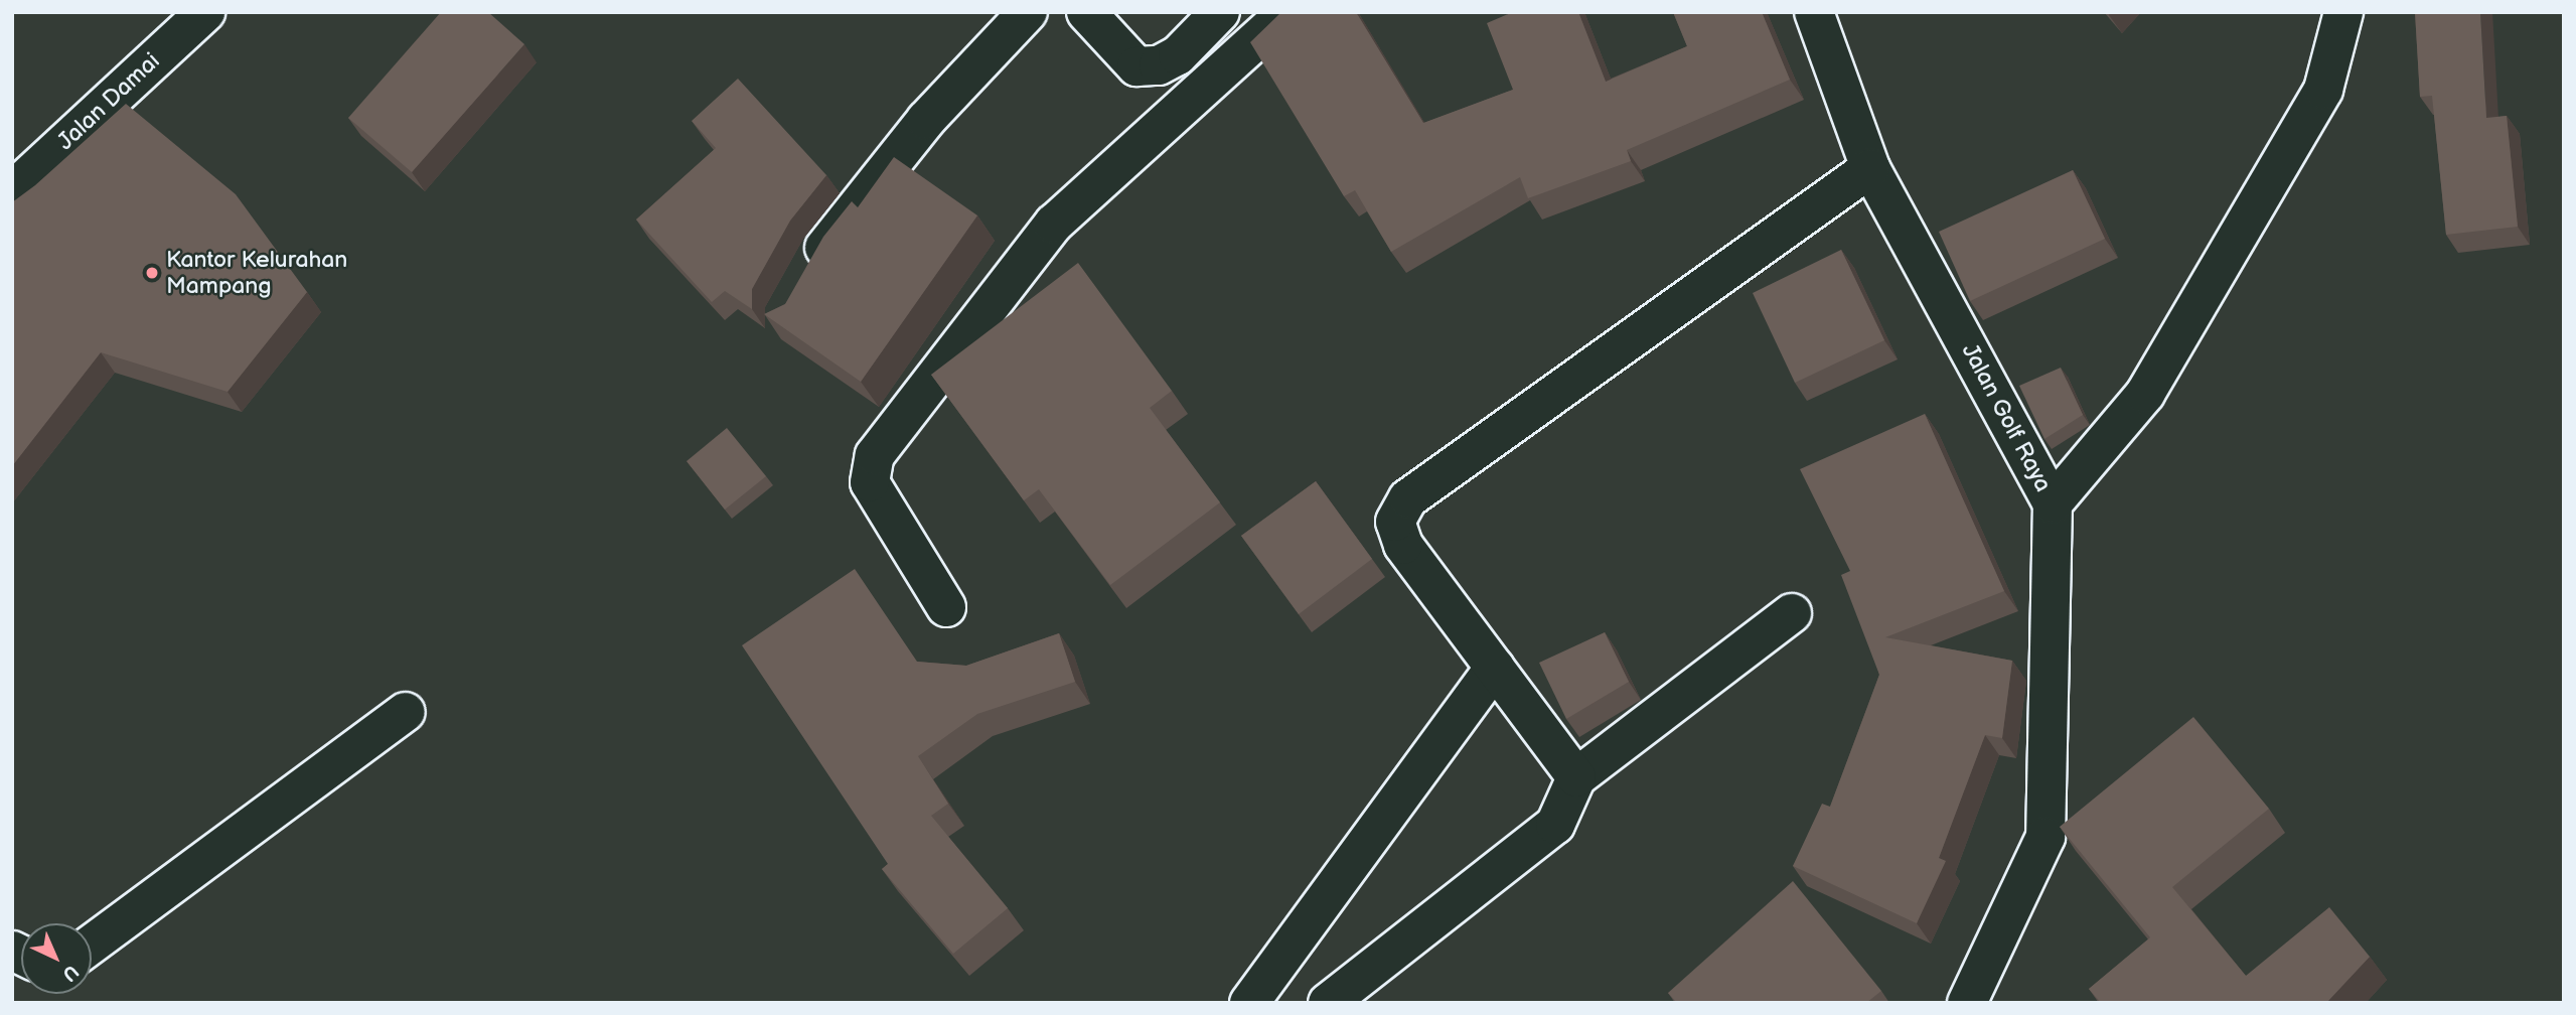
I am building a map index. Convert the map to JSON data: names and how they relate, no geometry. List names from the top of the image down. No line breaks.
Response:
{"streets":{"street":["Jalan Damai","Jalan Golf Raya"]},"places":["Kantor Kelurahan Mampang"],"north":"bottom right"}
